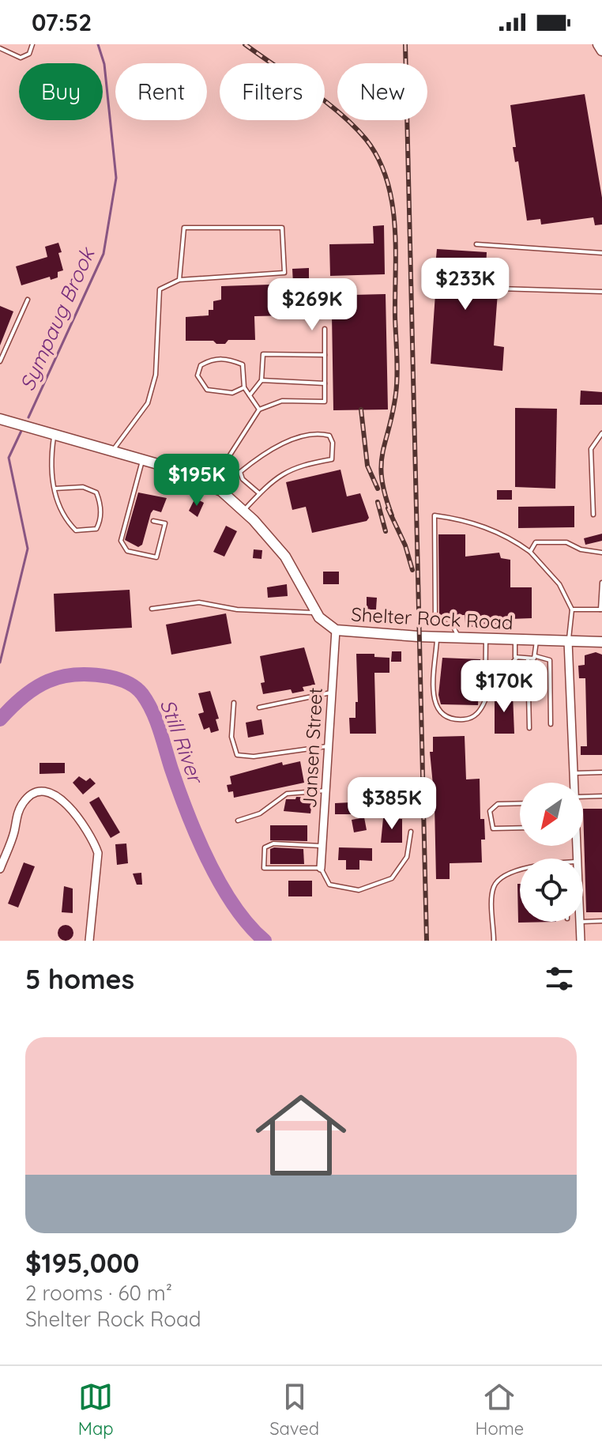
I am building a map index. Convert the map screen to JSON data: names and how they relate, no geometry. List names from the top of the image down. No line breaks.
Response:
{"streets":{"street":["Shelter Rock Road","Jansen Street"]},"crossings":[["Shelter Rock Road","Jansen Street"]],"water":["Sympaug Brook","Still River"],"north":"bottom left","page":{"status":"07:52","chip":["Buy","Rent","Filters","New"],"price":["$233K","$269K","$195K","$170K","$385K"],"heading":"5 homes","list":[{"name":"$195,000","note":"2 rooms · 60 m² · Shelter Rock Road"}],"tabs":["Map","Saved","Home"]}}
